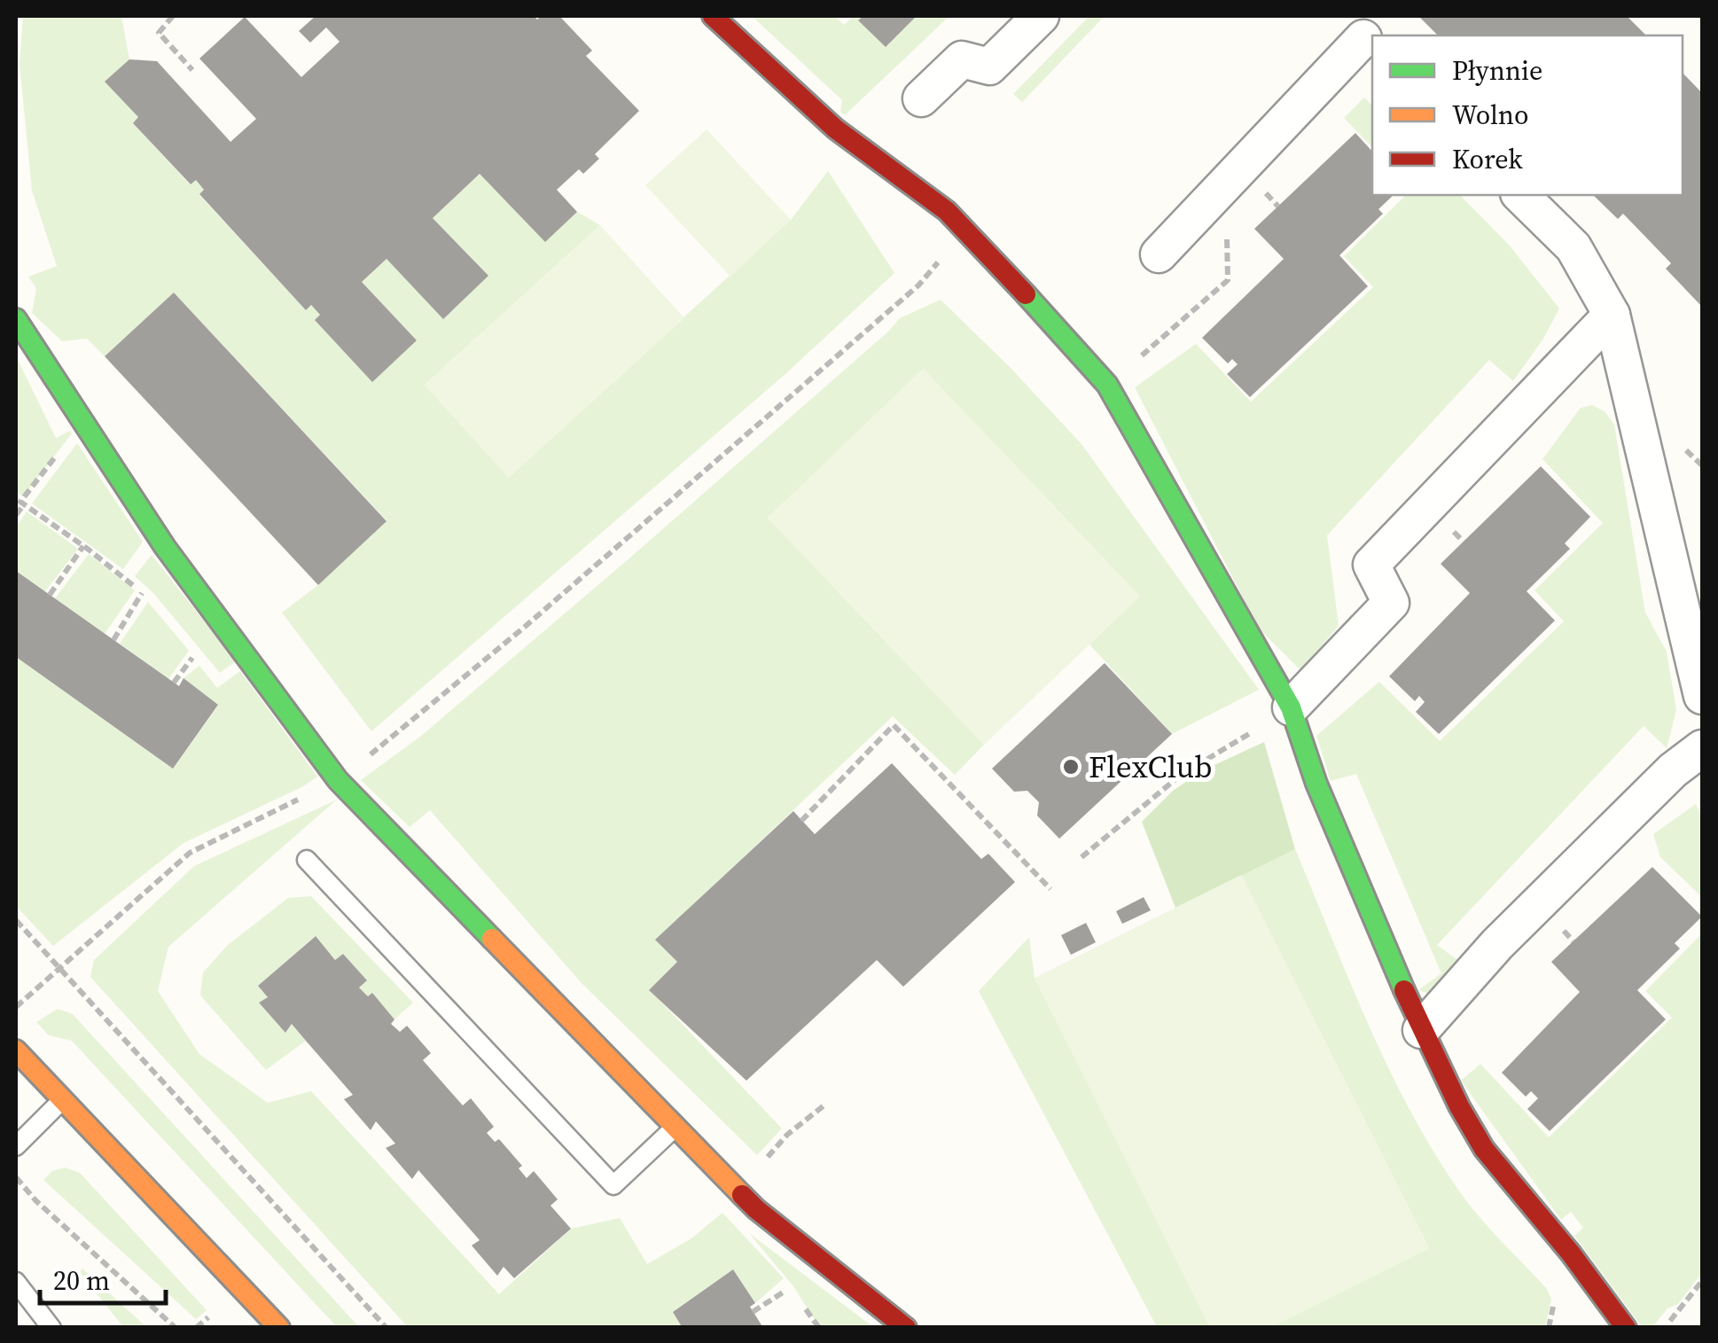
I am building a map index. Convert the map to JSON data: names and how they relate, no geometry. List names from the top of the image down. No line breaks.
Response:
{"places":["FlexClub"],"legend":["Płynnie","Wolno","Korek"],"scale_bar":"20 m"}
